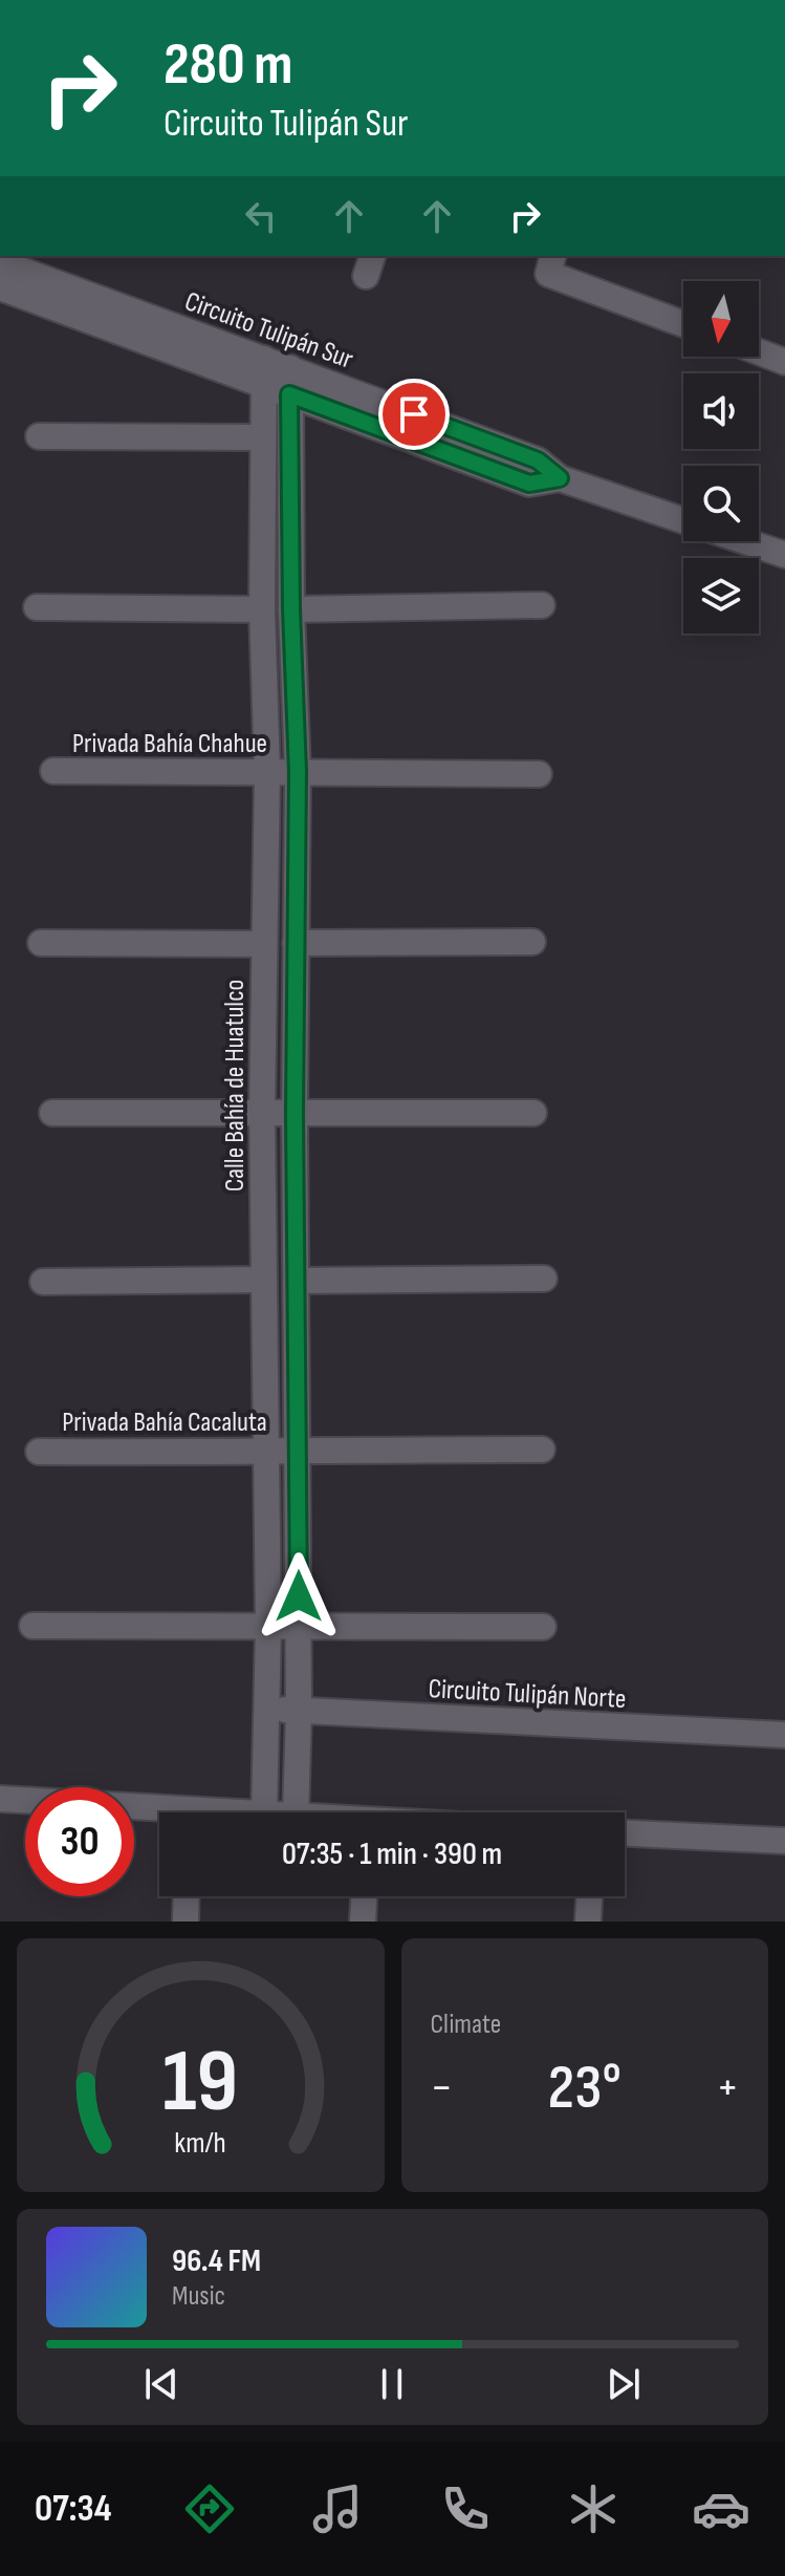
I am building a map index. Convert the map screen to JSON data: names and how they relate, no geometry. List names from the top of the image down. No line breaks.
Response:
{"streets":{"street":["Circuito Tulipán Sur","Privada Bahía Chahue","Calle Bahía de Huatulco","Privada Bahía Cacaluta","Circuito Tulipán Norte"]},"crossings":[["Circuito Tulipán Sur","Calle Bahía de Huatulco"],["Privada Bahía Chahue","Calle Bahía de Huatulco"],["Calle Bahía de Huatulco","Privada Bahía Cacaluta"],["Calle Bahía de Huatulco","Circuito Tulipán Norte"]],"north":"bottom","page":{"turn":["280 m","Circuito Tulipán Sur"],"limit":"30","trip":"07:35 · 1 min · 390 m","tile":"Climate","heat":["−","23°","+"],"song":["96.4 FM","Music"],"tabs":"07:34","gauge":["19","km/h"]}}
